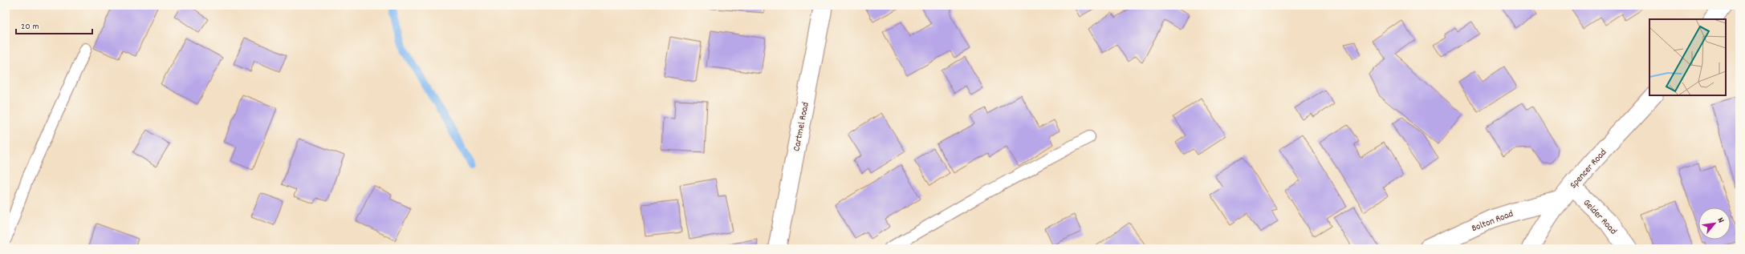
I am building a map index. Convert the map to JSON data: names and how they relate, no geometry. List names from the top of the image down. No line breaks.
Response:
{"streets":{"street":["Cartmel Road","Spencer Road","Gelder Road","Bolton Road"]},"crossings":[["Spencer Road","Gelder Road"],["Spencer Road","Bolton Road"]],"scale_bar":"20 m","north":"top right"}
